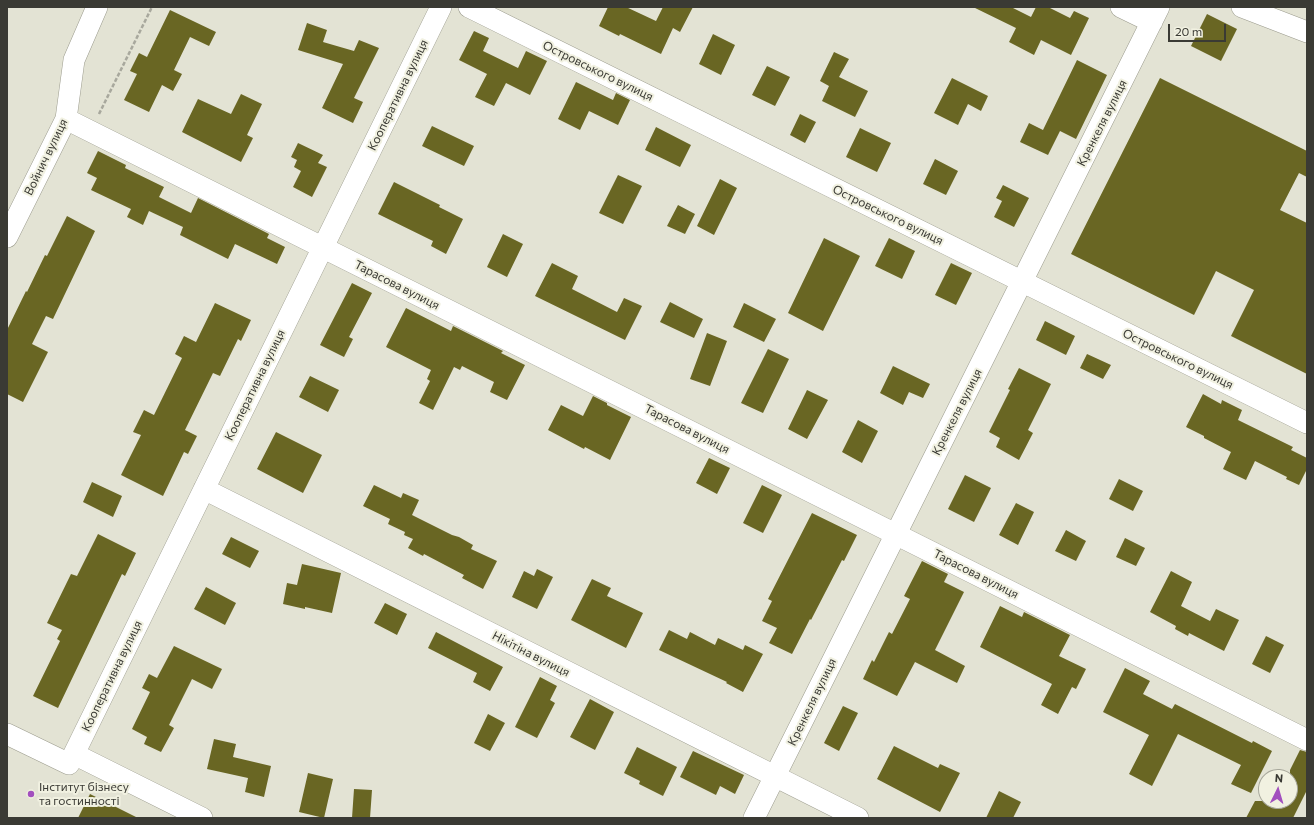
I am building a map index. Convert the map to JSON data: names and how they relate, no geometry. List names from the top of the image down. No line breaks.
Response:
{"streets":{"street":["Островського вулиця","Кооперативна вулиця","Кренкеля вулиця","Войнич вулиця","Тарасова вулиця","Нікітіна вулиця"]},"crossings":[["Островського вулиця","Кренкеля вулиця"],["Кооперативна вулиця","Тарасова вулиця"],["Кооперативна вулиця","Нікітіна вулиця"],["Кренкеля вулиця","Тарасова вулиця"],["Кренкеля вулиця","Нікітіна вулиця"],["Войнич вулиця","Тарасова вулиця"]],"places":["Інститут бізнесу та гостинності"],"scale_bar":"20 m","north":"top"}
